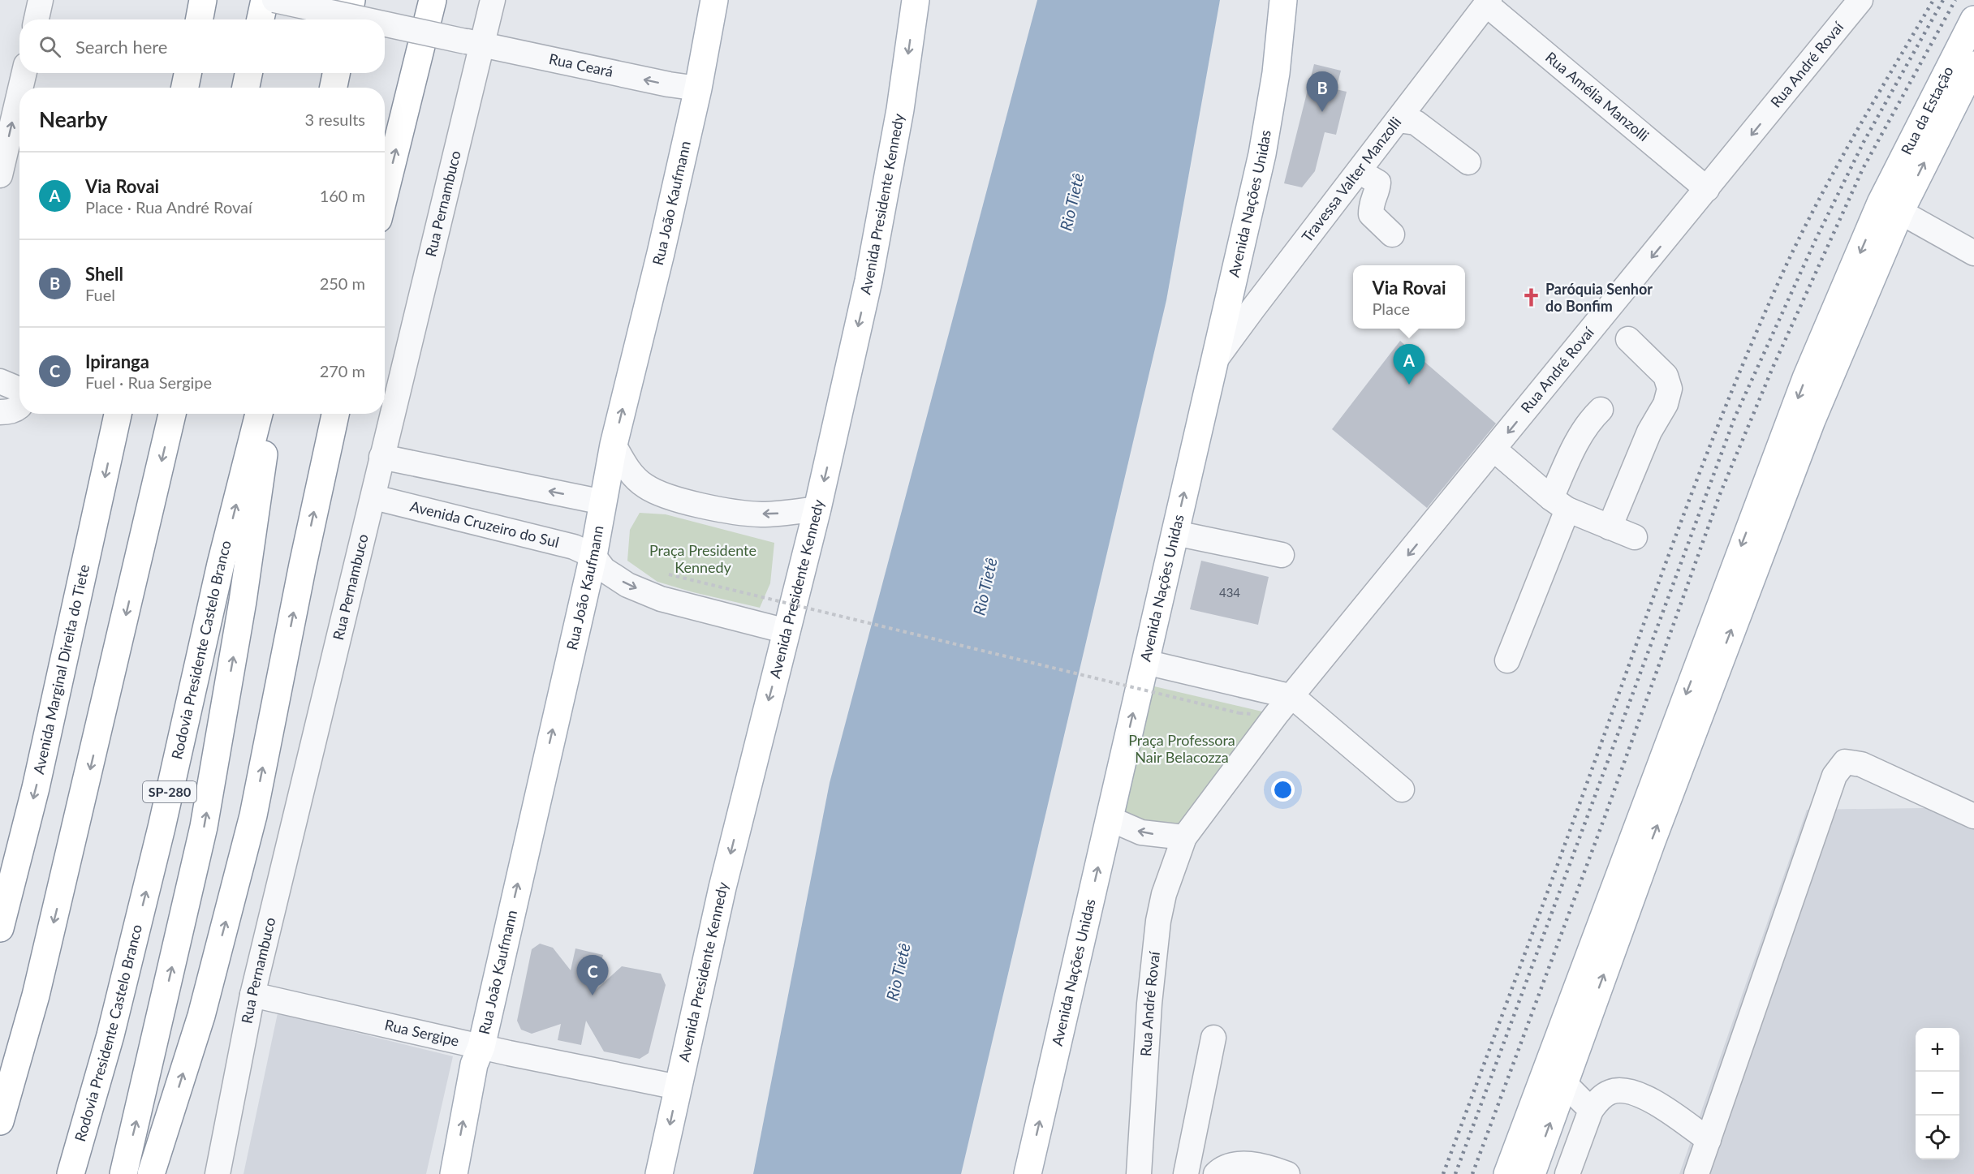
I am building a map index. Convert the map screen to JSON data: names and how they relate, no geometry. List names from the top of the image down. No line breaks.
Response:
{"streets":{"main road":["Rua da Estação","Rua João Kaufmann","Avenida Nações Unidas","Avenida Presidente Kennedy","Rodovia Presidente Castelo Branco","Avenida Marginal Direita do Tiete","SP-280"],"street":["Rua André Rovaí","Rua Ceará","Rua Amélia Manzolli","Travessa Valter Manzolli","Rua Pernambuco","Avenida Cruzeiro do Sul","Rua Sergipe"]},"crossings":[["Rua André Rovaí","Rua Amélia Manzolli"],["Rua Ceará","Rua Pernambuco"],["Rua Ceará","Rua João Kaufmann"],["Rua Amélia Manzolli","Travessa Valter Manzolli"],["Travessa Valter Manzolli","Avenida Nações Unidas"],["Rua Pernambuco","Avenida Cruzeiro do Sul"],["Rua Pernambuco","Rua Sergipe"],["Rua João Kaufmann","Avenida Cruzeiro do Sul"],["Rua João Kaufmann","Rua Sergipe"],["Avenida Presidente Kennedy","Rua Sergipe"]],"one_way":["Rua Ceará","Rua João Kaufmann","Avenida Nações Unidas","Avenida Presidente Kennedy"],"water":["Rio Tietê"],"parks":["Praça Presidente Kennedy","Praça Professora Nair Belacozza"],"places":{"church":["Paróquia Senhor do Bonfim"]},"house_numbers":["434"],"page":{"search":"Search here","pins":["B","A","C"],"heading":["Nearby","3 results"],"list":[{"mark":"A","name":"Via Rovai","note":"Place · Rua André Rovaí","value":"160 m"},{"mark":"B","name":"Shell","note":"Fuel","value":"250 m"},{"mark":"C","name":"Ipiranga","note":"Fuel · Rua Sergipe","value":"270 m"}],"popup":["Via Rovai","Place"],"map_buttons":["+","−"]}}
